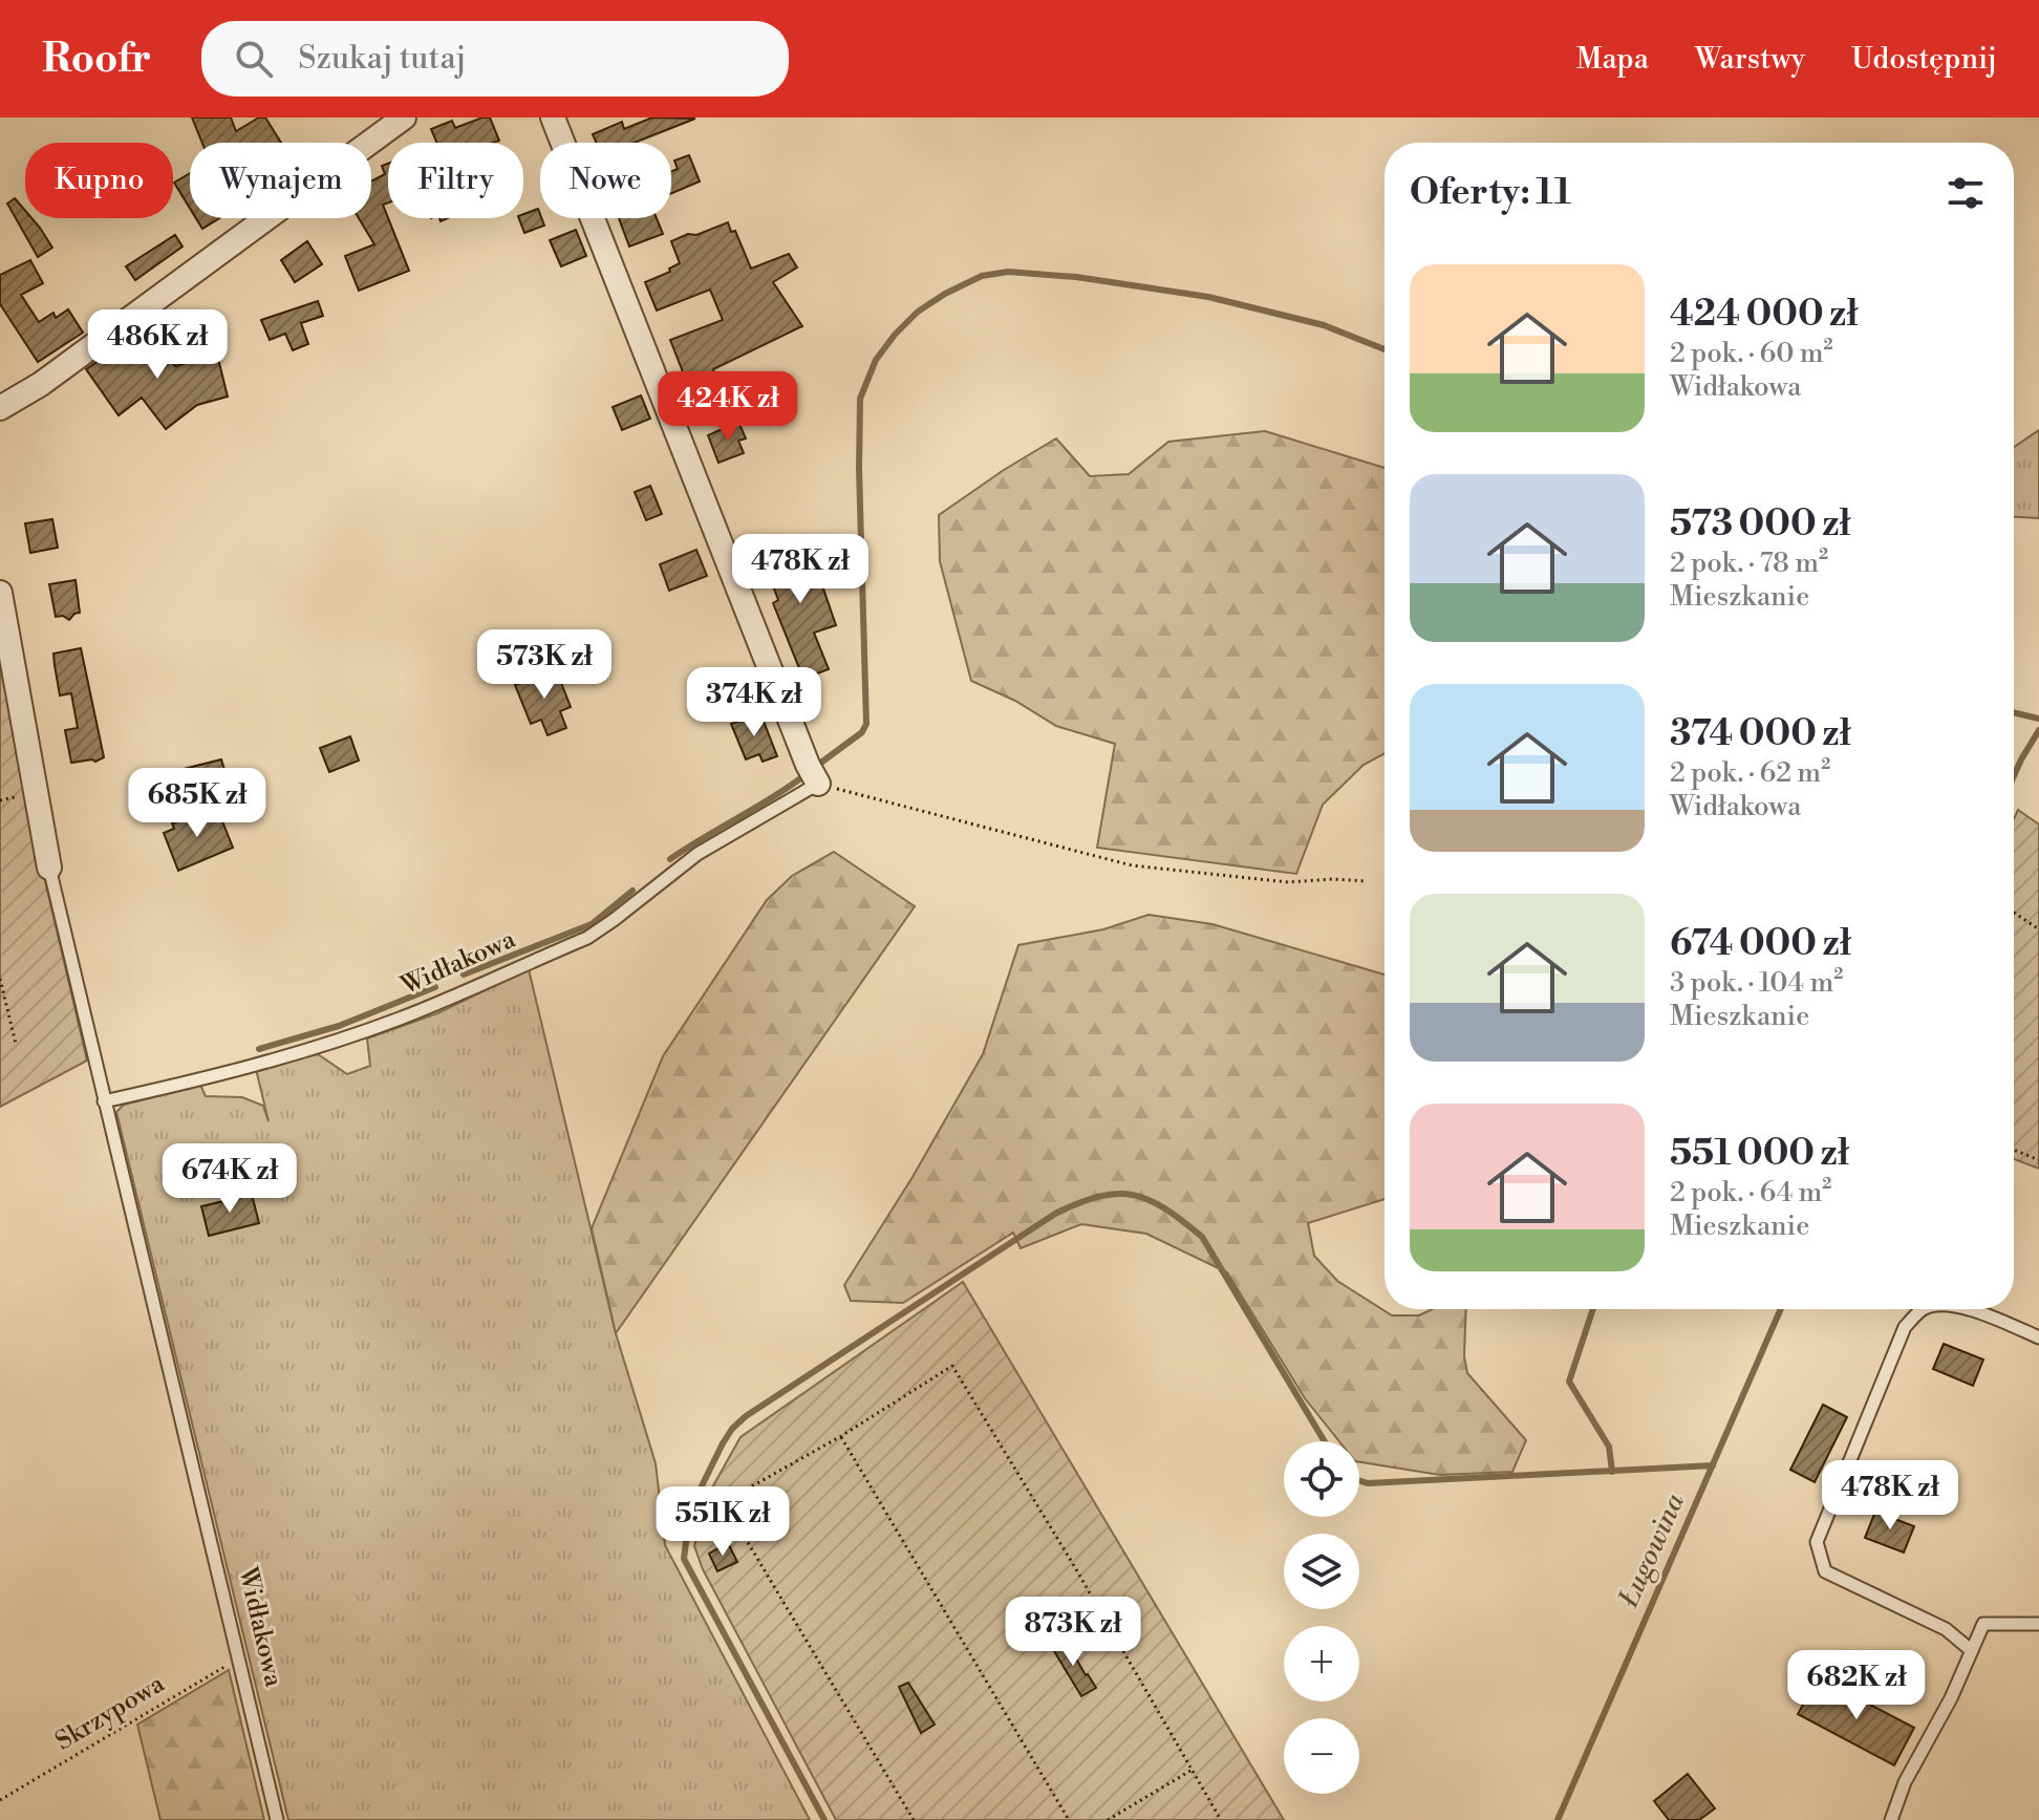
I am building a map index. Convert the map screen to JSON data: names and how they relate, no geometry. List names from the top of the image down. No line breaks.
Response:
{"streets":{"lane":["Widłakowa"],"path":["Skrzypowa"]},"crossings":[["Widłakowa","Skrzypowa"]],"water":["Ługowina"],"page":{"header":"Roofr","search":"Szukaj tutaj","nav":["Mapa","Warstwy","Udostępnij"],"chip":["Kupno","Wynajem","Filtry","Nowe"],"heading":"Oferty: 11","list":[{"name":"424 000 zł","note":"2 pok. · 60 m² · Widłakowa"},{"name":"573 000 zł","note":"2 pok. · 78 m² · Mieszkanie"},{"name":"374 000 zł","note":"2 pok. · 62 m² · Widłakowa"},{"name":"674 000 zł","note":"3 pok. · 104 m² · Mieszkanie"},{"name":"551 000 zł","note":"2 pok. · 64 m² · Mieszkanie"}],"price":["486K zł","424K zł","478K zł","573K zł","374K zł","685K zł","674K zł","478K zł","551K zł","873K zł","682K zł"],"map_buttons":["+","−"]}}
